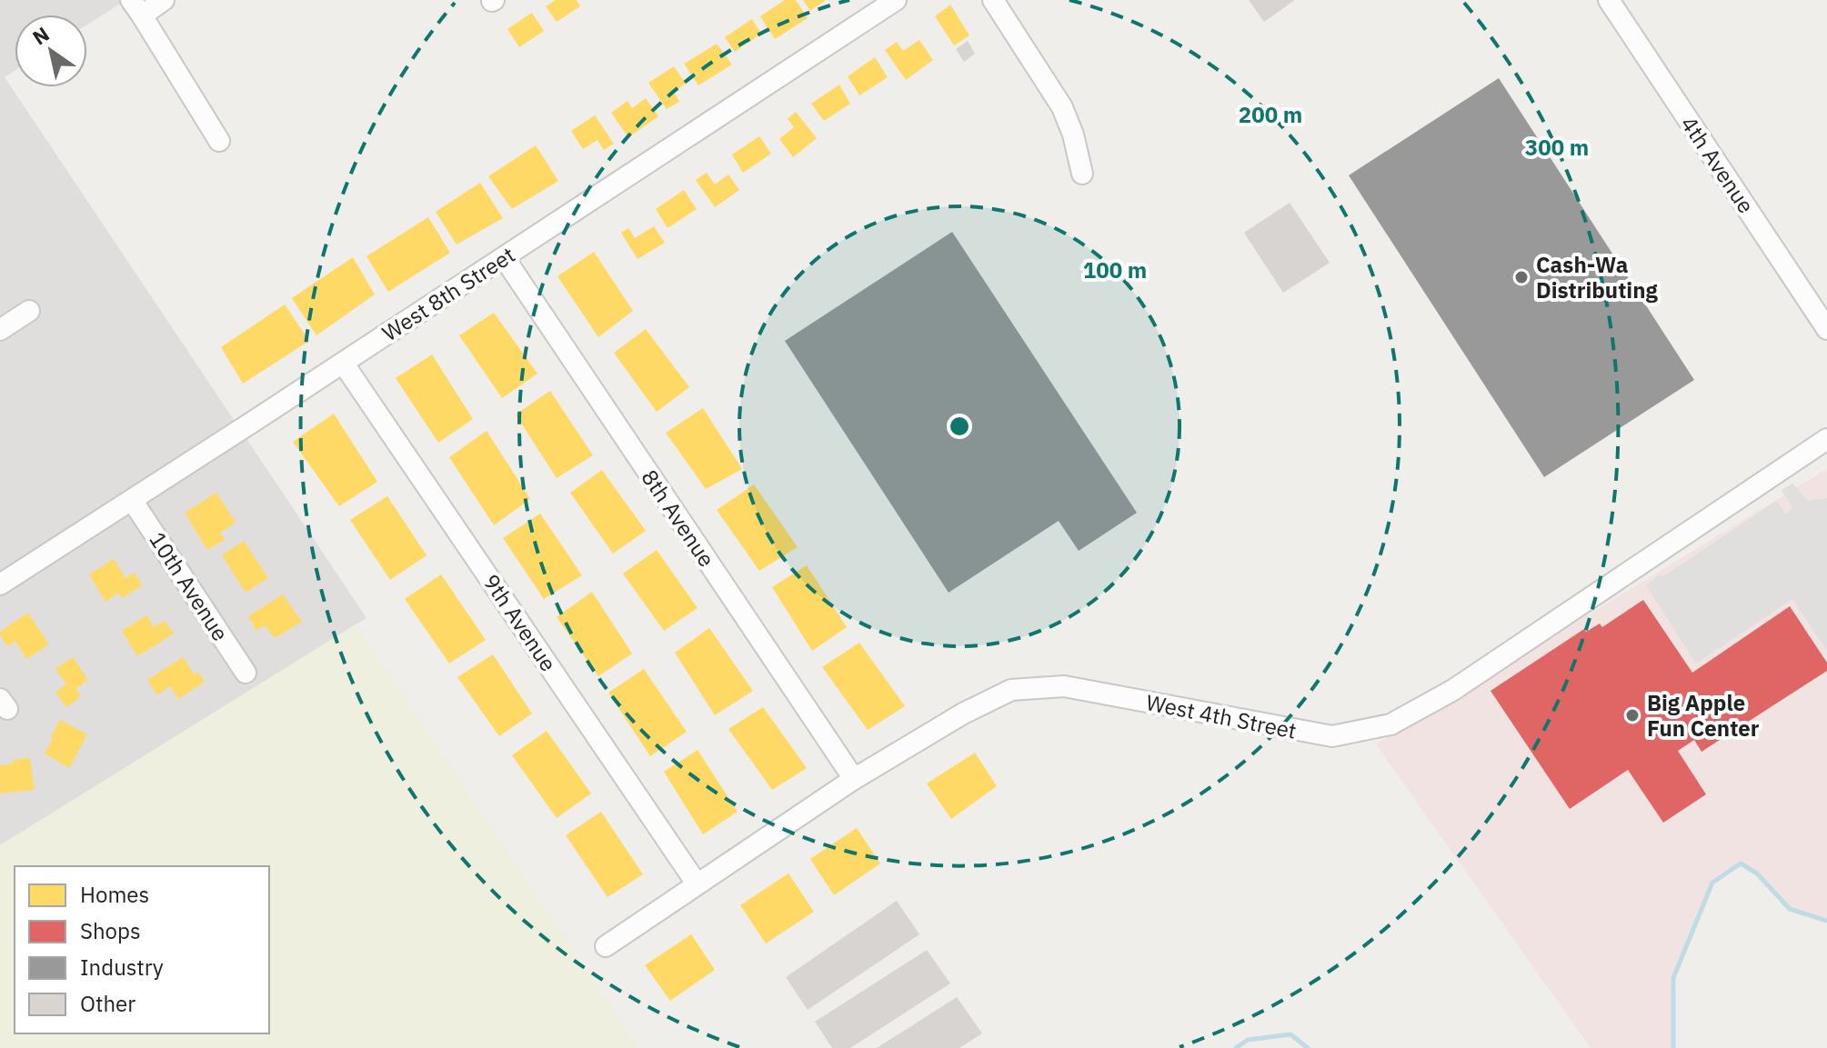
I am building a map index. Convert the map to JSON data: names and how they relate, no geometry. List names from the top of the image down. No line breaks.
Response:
{"streets":{"street":["4th Avenue","West 8th Street","8th Avenue","10th Avenue","9th Avenue","West 4th Street"]},"crossings":[["West 8th Street","8th Avenue"],["West 8th Street","10th Avenue"],["West 8th Street","9th Avenue"],["8th Avenue","West 4th Street"],["9th Avenue","West 4th Street"]],"places":["Cash-Wa Distributing","Big Apple Fun Center"],"legend":["Homes","Shops","Industry","Other"],"north":"top left","rings":["200 m","300 m","100 m"]}
